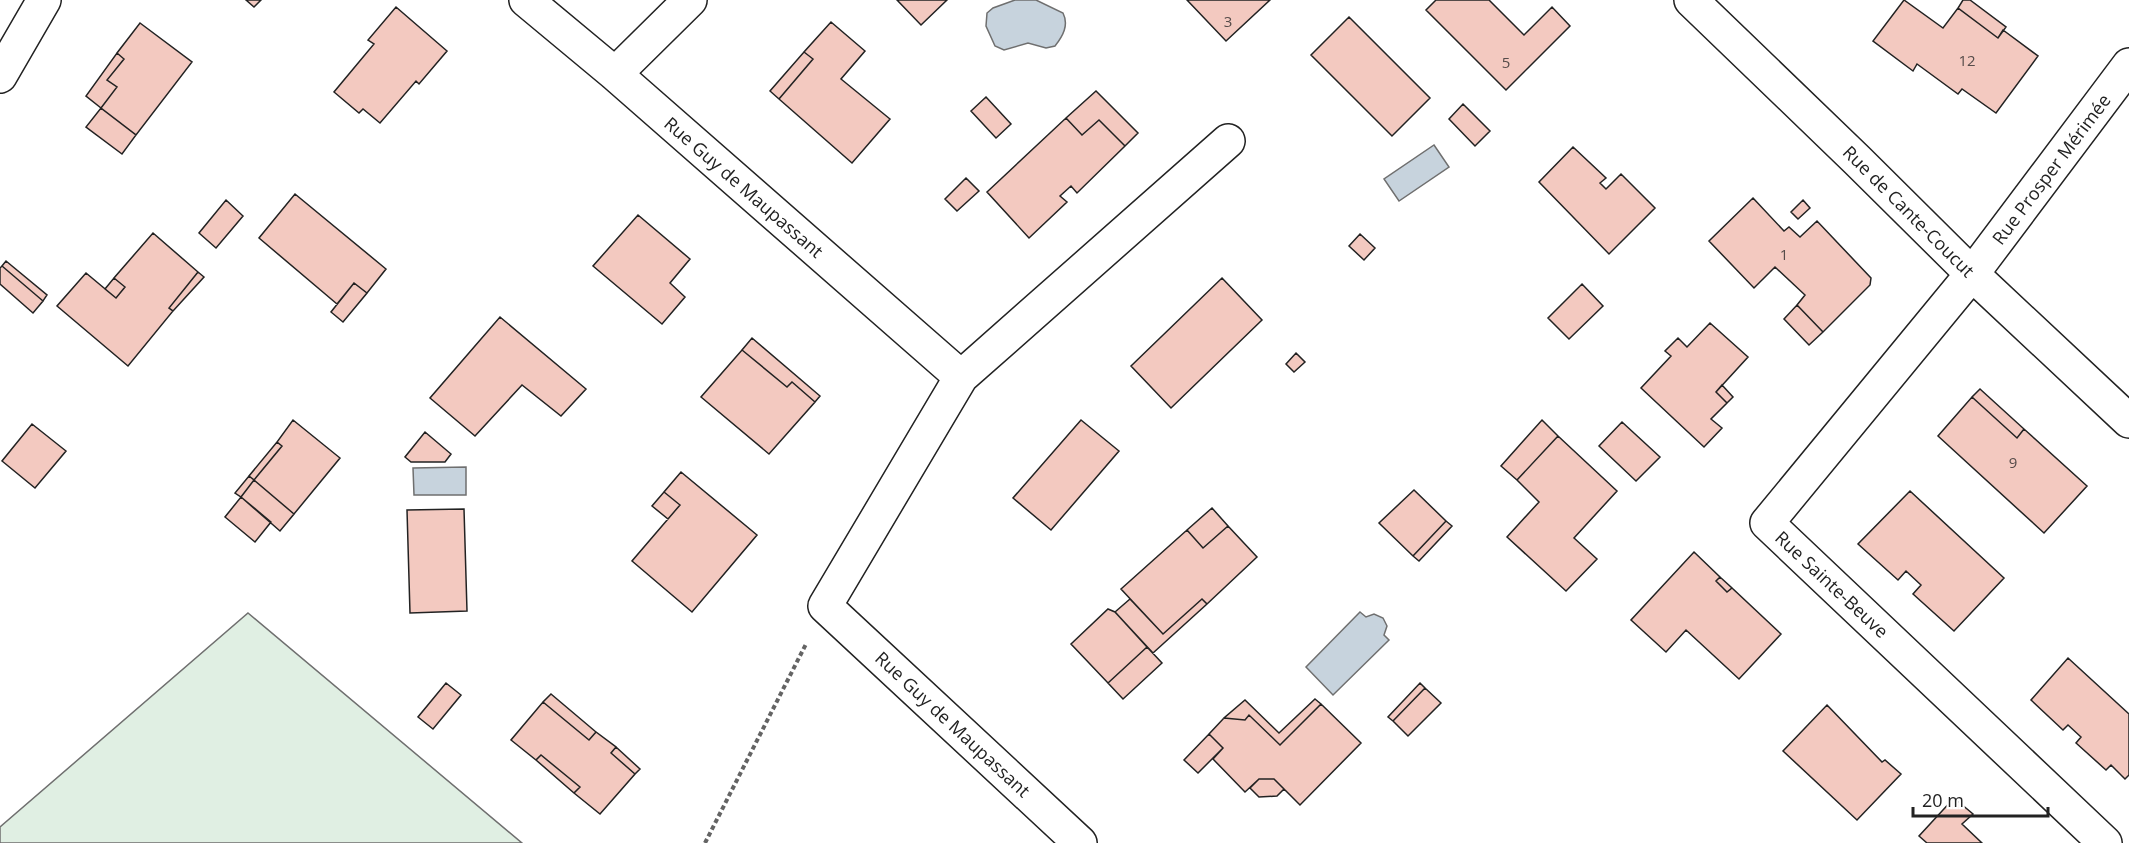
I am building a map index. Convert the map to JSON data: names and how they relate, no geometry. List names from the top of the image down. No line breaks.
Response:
{"streets":{"street":["Rue Prosper Mérimée","Rue Guy de Maupassant","Rue de Cante-Coucut","Rue Sainte-Beuve"]},"crossings":[["Rue Prosper Mérimée","Rue de Cante-Coucut"],["Rue Prosper Mérimée","Rue Sainte-Beuve"],["Rue de Cante-Coucut","Rue Sainte-Beuve"]],"house_numbers":["3","12","5","1","9"],"scale_bar":"20 m"}
